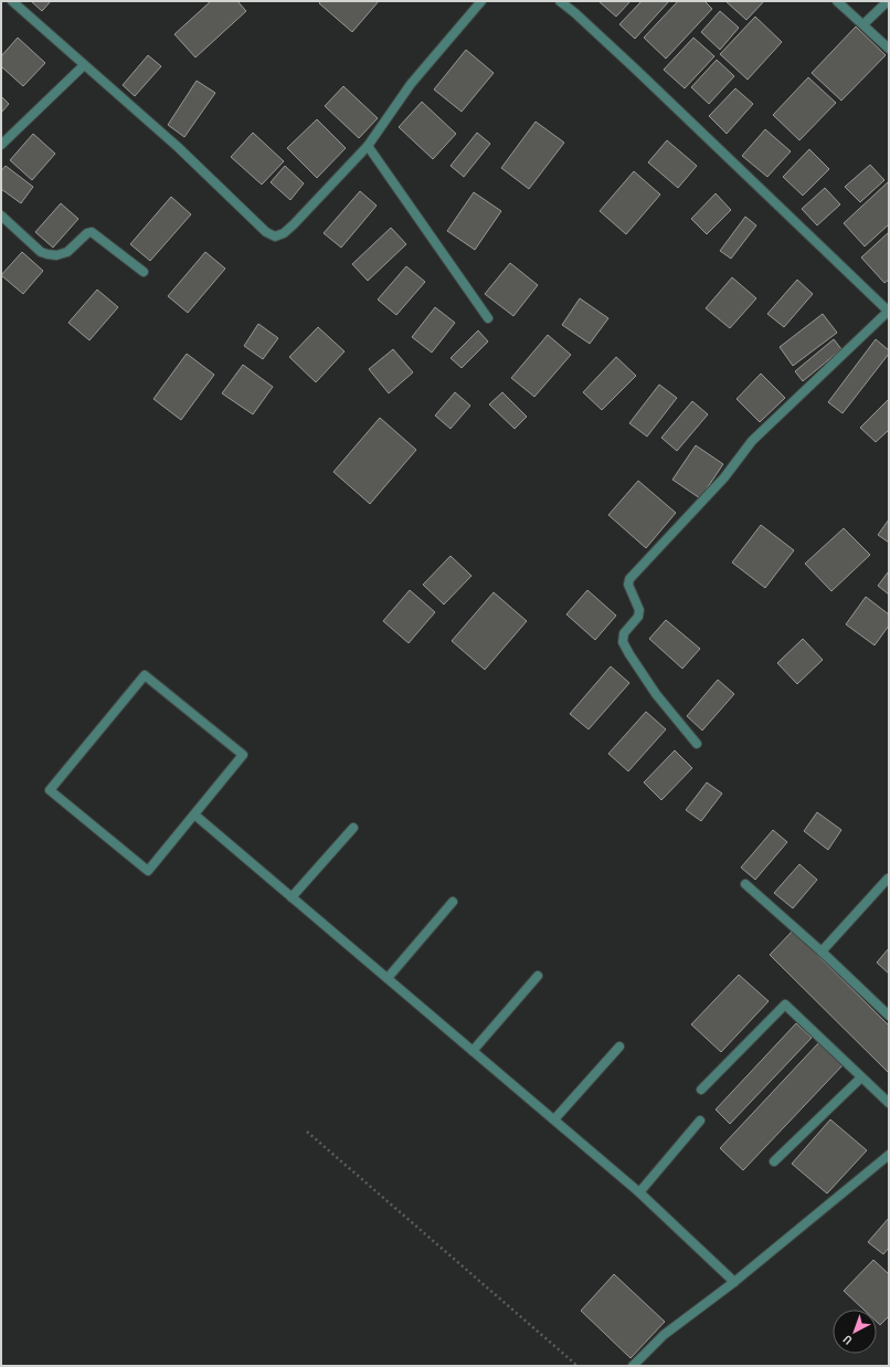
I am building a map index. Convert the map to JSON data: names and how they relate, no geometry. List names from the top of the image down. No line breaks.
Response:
{"north":"bottom left"}
